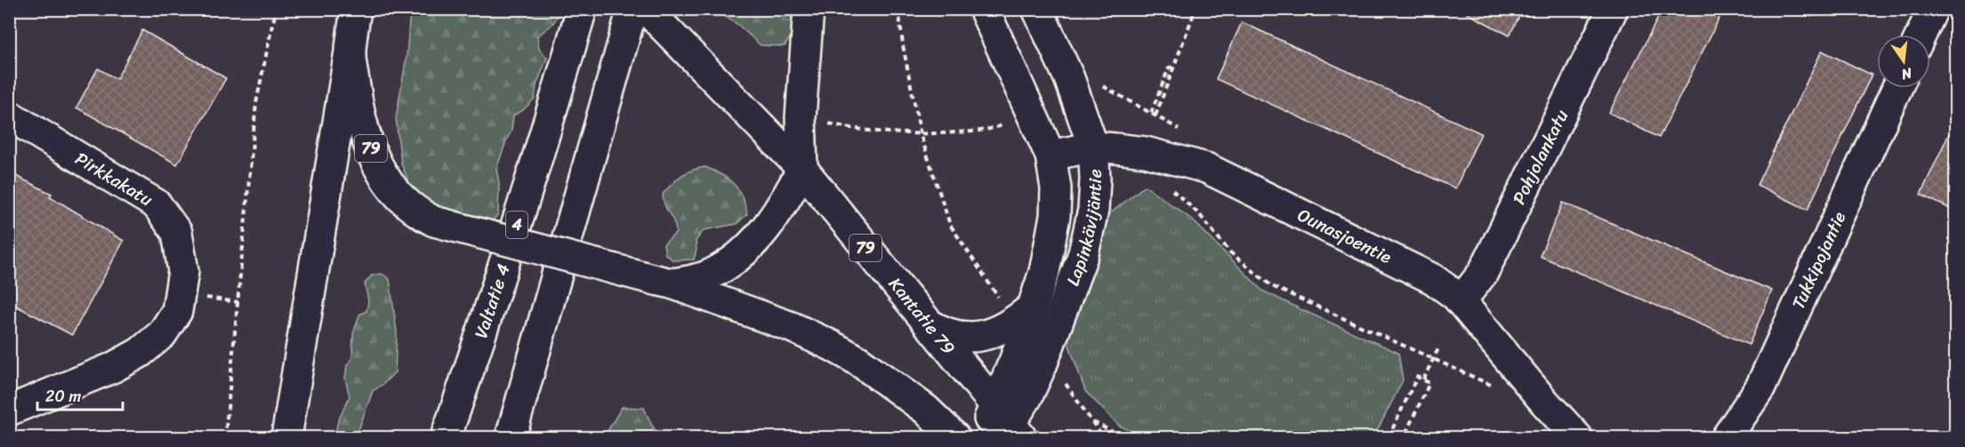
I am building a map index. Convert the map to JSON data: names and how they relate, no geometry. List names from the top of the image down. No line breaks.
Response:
{"streets":{"main road":["79","Pohjolankatu","Pirkkakatu","4","Lapinkävijäntie","Ounasjoentie","Tukkipojantie","Valtatie 4","Kantatie 79"]},"crossings":[["Pohjolankatu","Ounasjoentie"],["Lapinkävijäntie","Ounasjoentie"],["Lapinkävijäntie","Kantatie 79"]],"scale_bar":"20 m","north":"bottom"}
